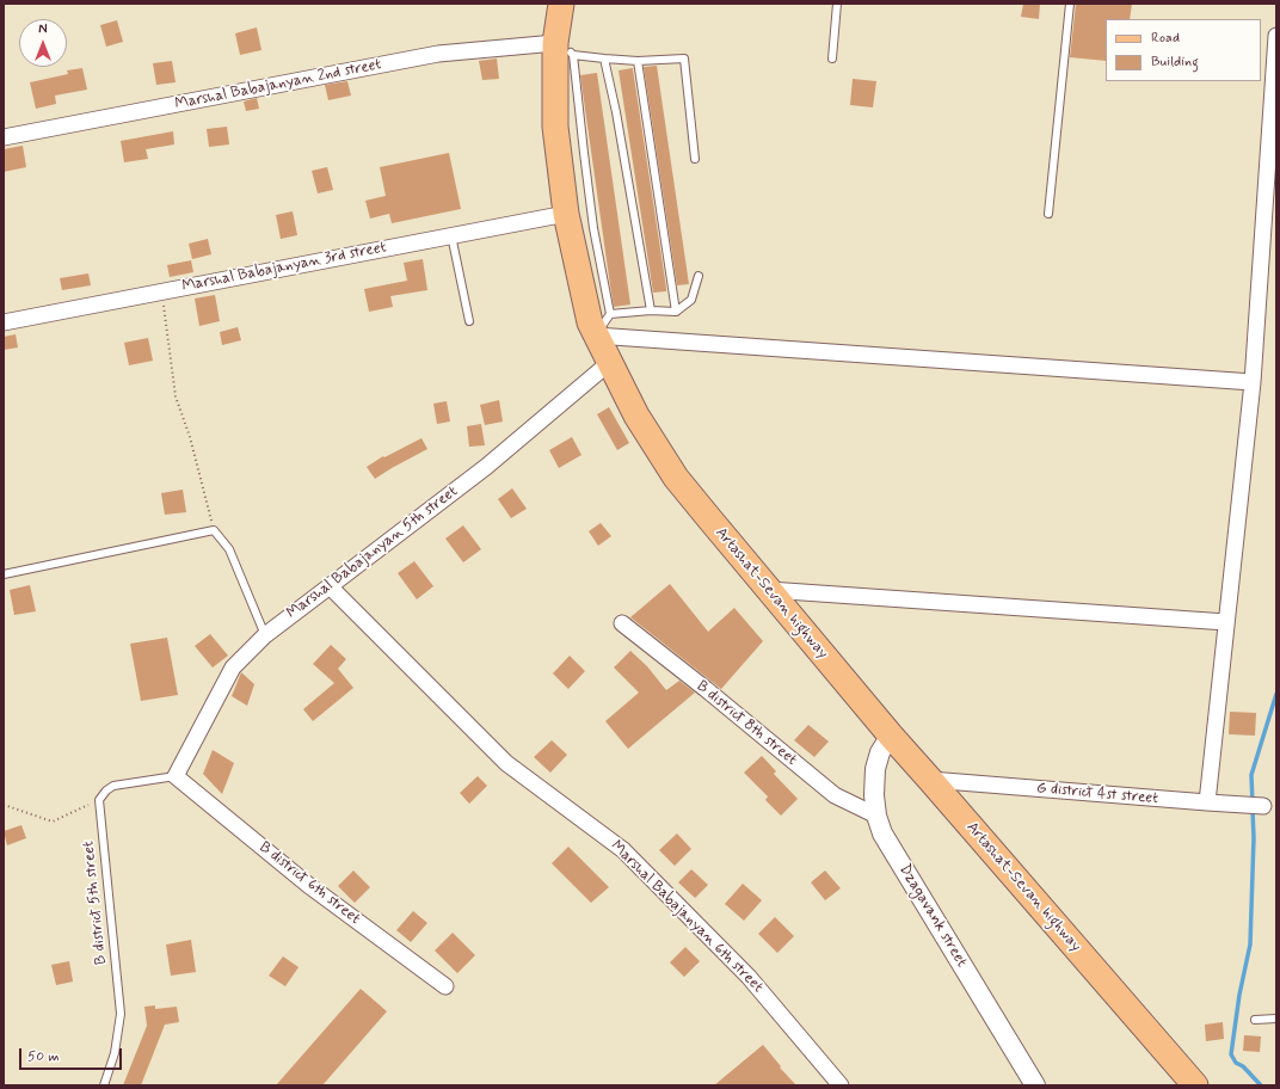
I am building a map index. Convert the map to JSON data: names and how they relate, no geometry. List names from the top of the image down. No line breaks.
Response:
{"streets":{"main road":["Artashat-Sevan highway"],"street":["Marshal Babajanyan 2nd street","Marshal Babajanyan 3rd street","Marshal Babajanyan 5th street","B district 8th street","G district 4st street","B district 6th street","Dzagavank street","Marshal Babajanyan 6th street"],"lane":["B district 5th street"]},"crossings":[["Marshal Babajanyan 2nd street","Artashat-Sevan highway"],["Marshal Babajanyan 3rd street","Artashat-Sevan highway"],["Marshal Babajanyan 5th street","Artashat-Sevan highway"],["Marshal Babajanyan 5th street","B district 6th street"],["Marshal Babajanyan 5th street","Marshal Babajanyan 6th street"],["Artashat-Sevan highway","G district 4st street"],["Artashat-Sevan highway","Dzagavank street"],["B district 8th street","Dzagavank street"]],"legend":["Road","Building"],"scale_bar":"50 m","north":"top"}
